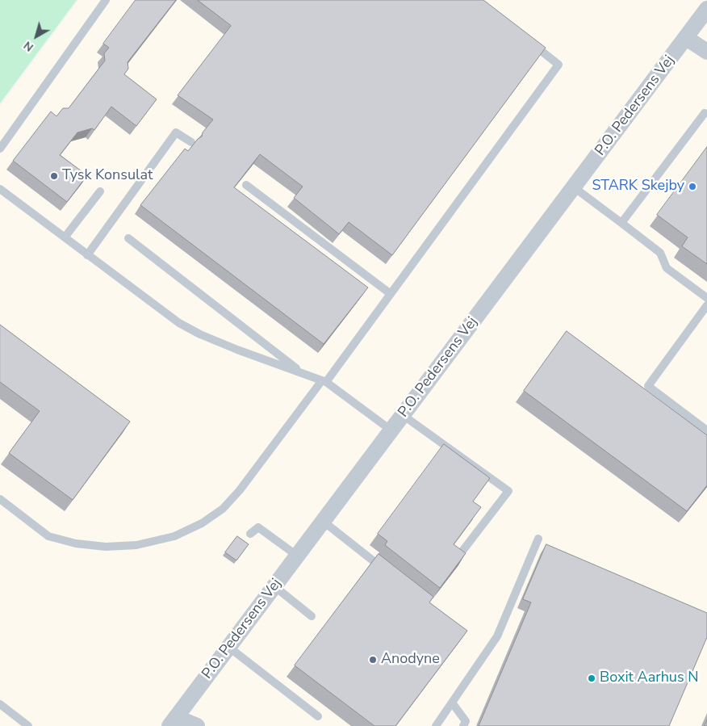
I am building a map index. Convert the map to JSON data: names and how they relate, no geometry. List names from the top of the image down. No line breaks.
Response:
{"streets":{"street":["P.O. Pedersens Vej"]},"places":["Tysk Konsulat","STARK Skejby","Anodyne","Boxit Aarhus N"],"north":"bottom left"}
